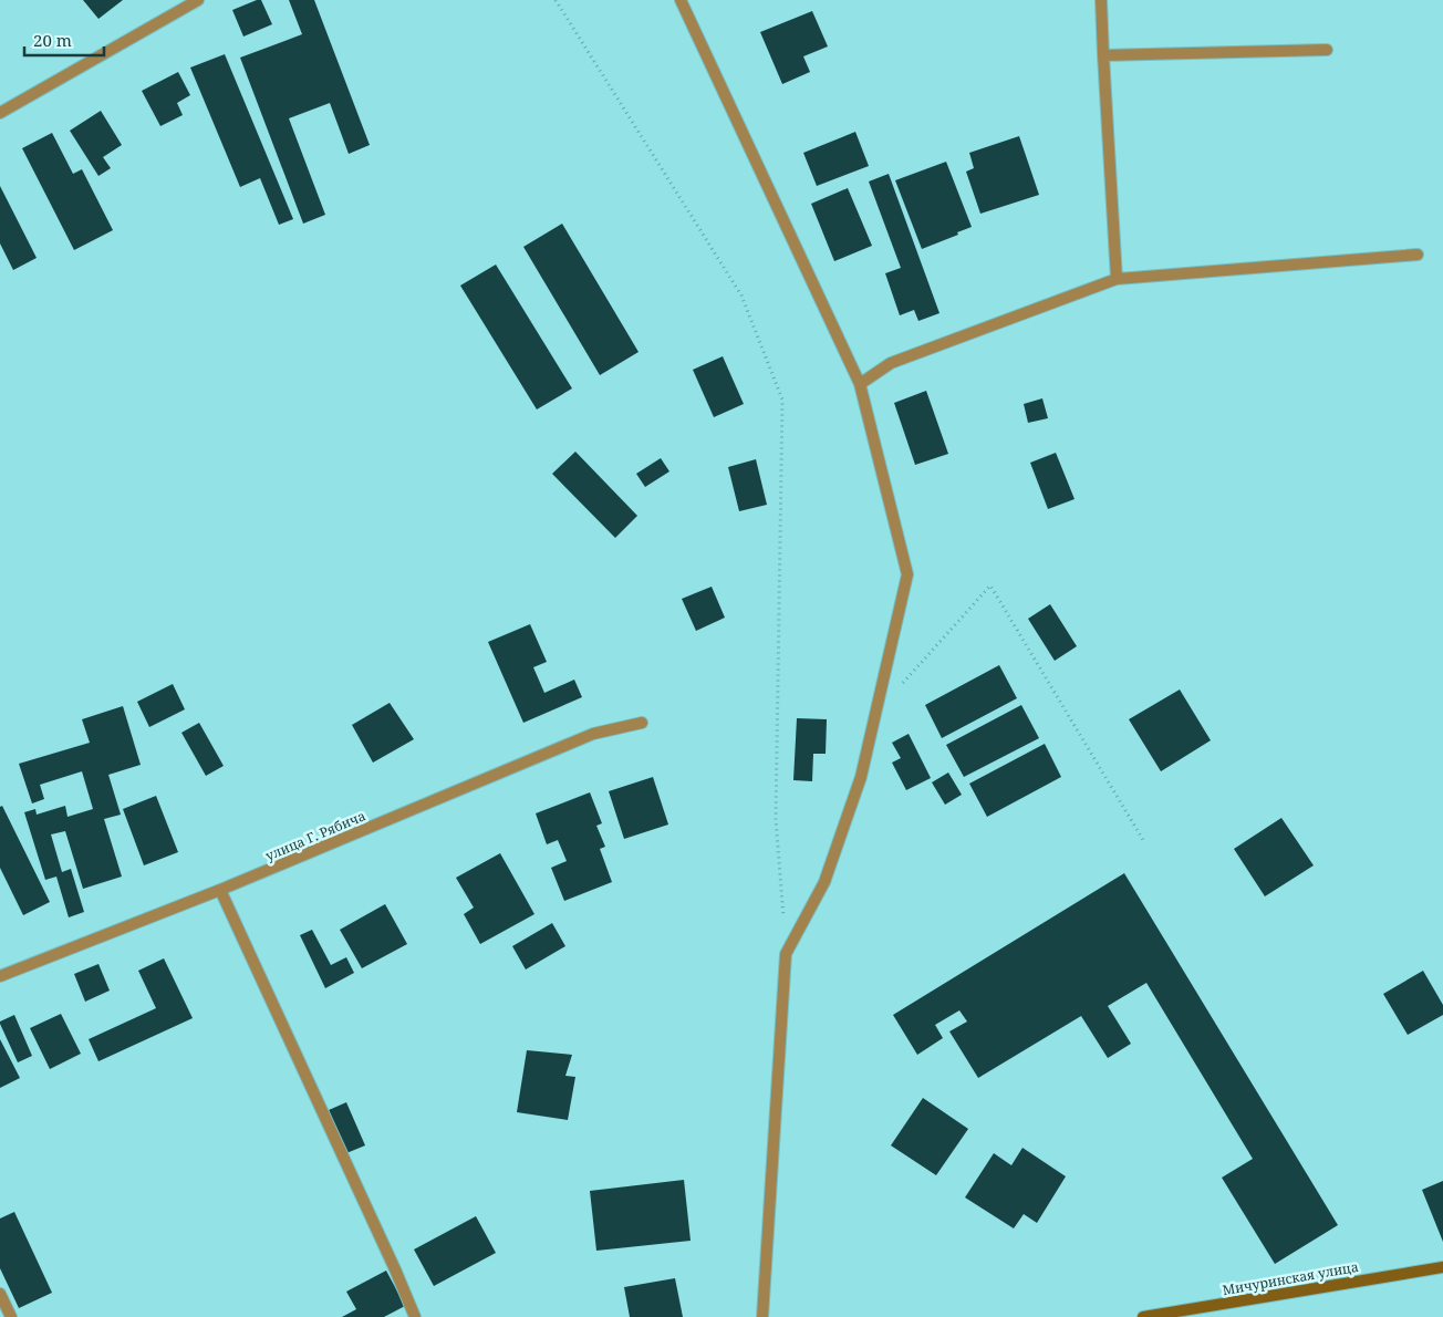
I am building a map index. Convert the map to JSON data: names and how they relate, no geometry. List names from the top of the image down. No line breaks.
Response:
{"streets":{"street":["улица Г. Рябича","Мичуринская улица"]},"scale_bar":"20 m"}
